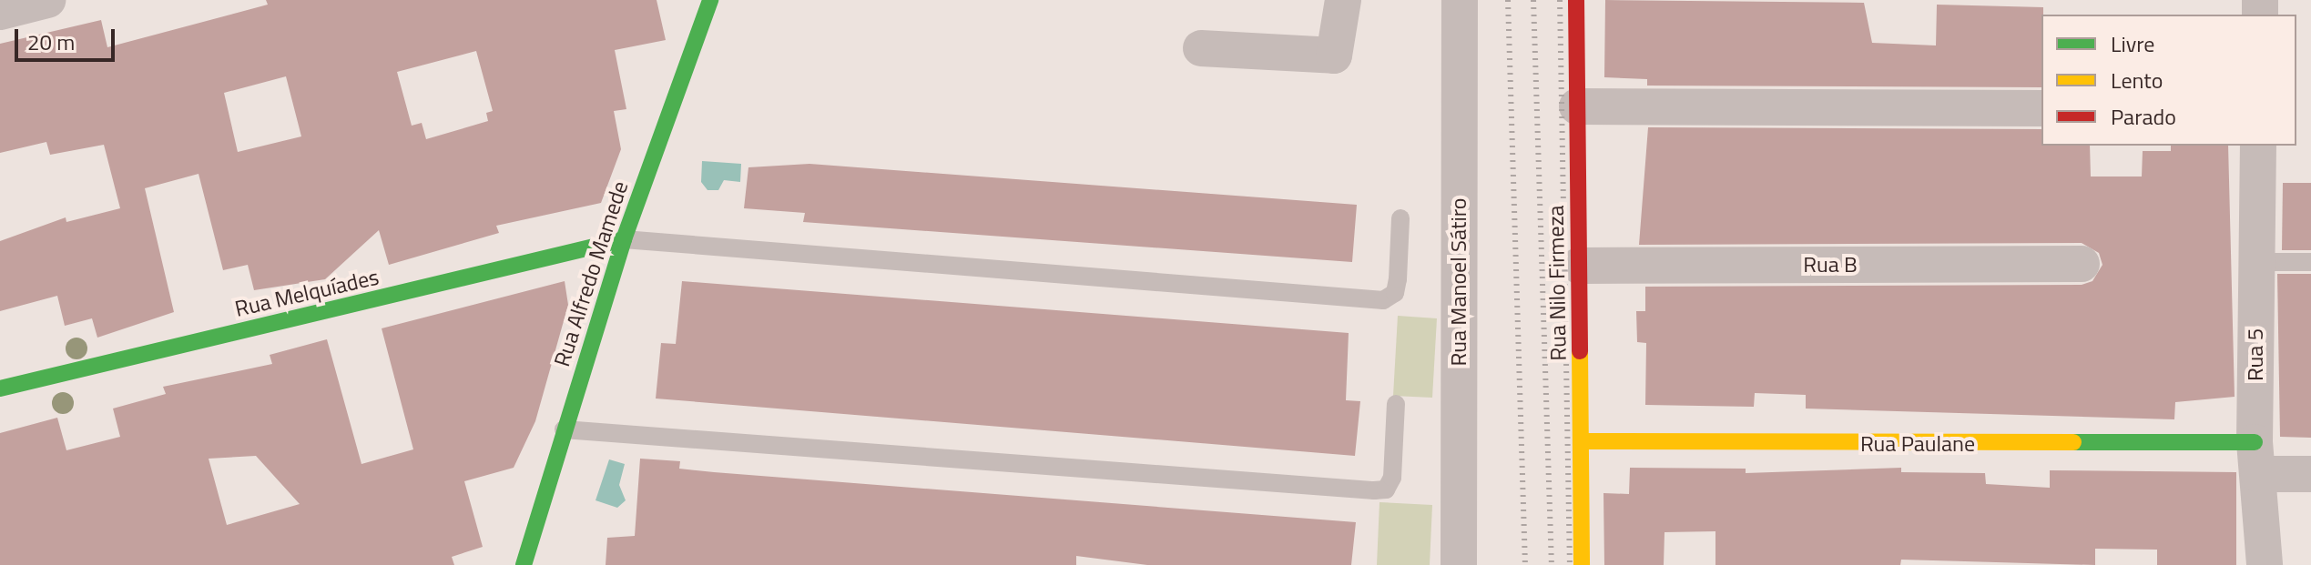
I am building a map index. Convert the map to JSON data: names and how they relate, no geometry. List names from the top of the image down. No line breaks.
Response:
{"streets":{"street":["Rua B","Rua Alfredo Mamede","Rua Manoel Sátiro","Rua Nilo Firmeza","Rua Melquíades","Rua 5","Rua Paulane"]},"crossings":[["Rua B","Rua Nilo Firmeza"],["Rua Alfredo Mamede","Rua Melquíades"],["Rua Nilo Firmeza","Rua Paulane"],["Rua 5","Rua Paulane"]],"legend":["Livre","Lento","Parado"],"scale_bar":"20 m"}
